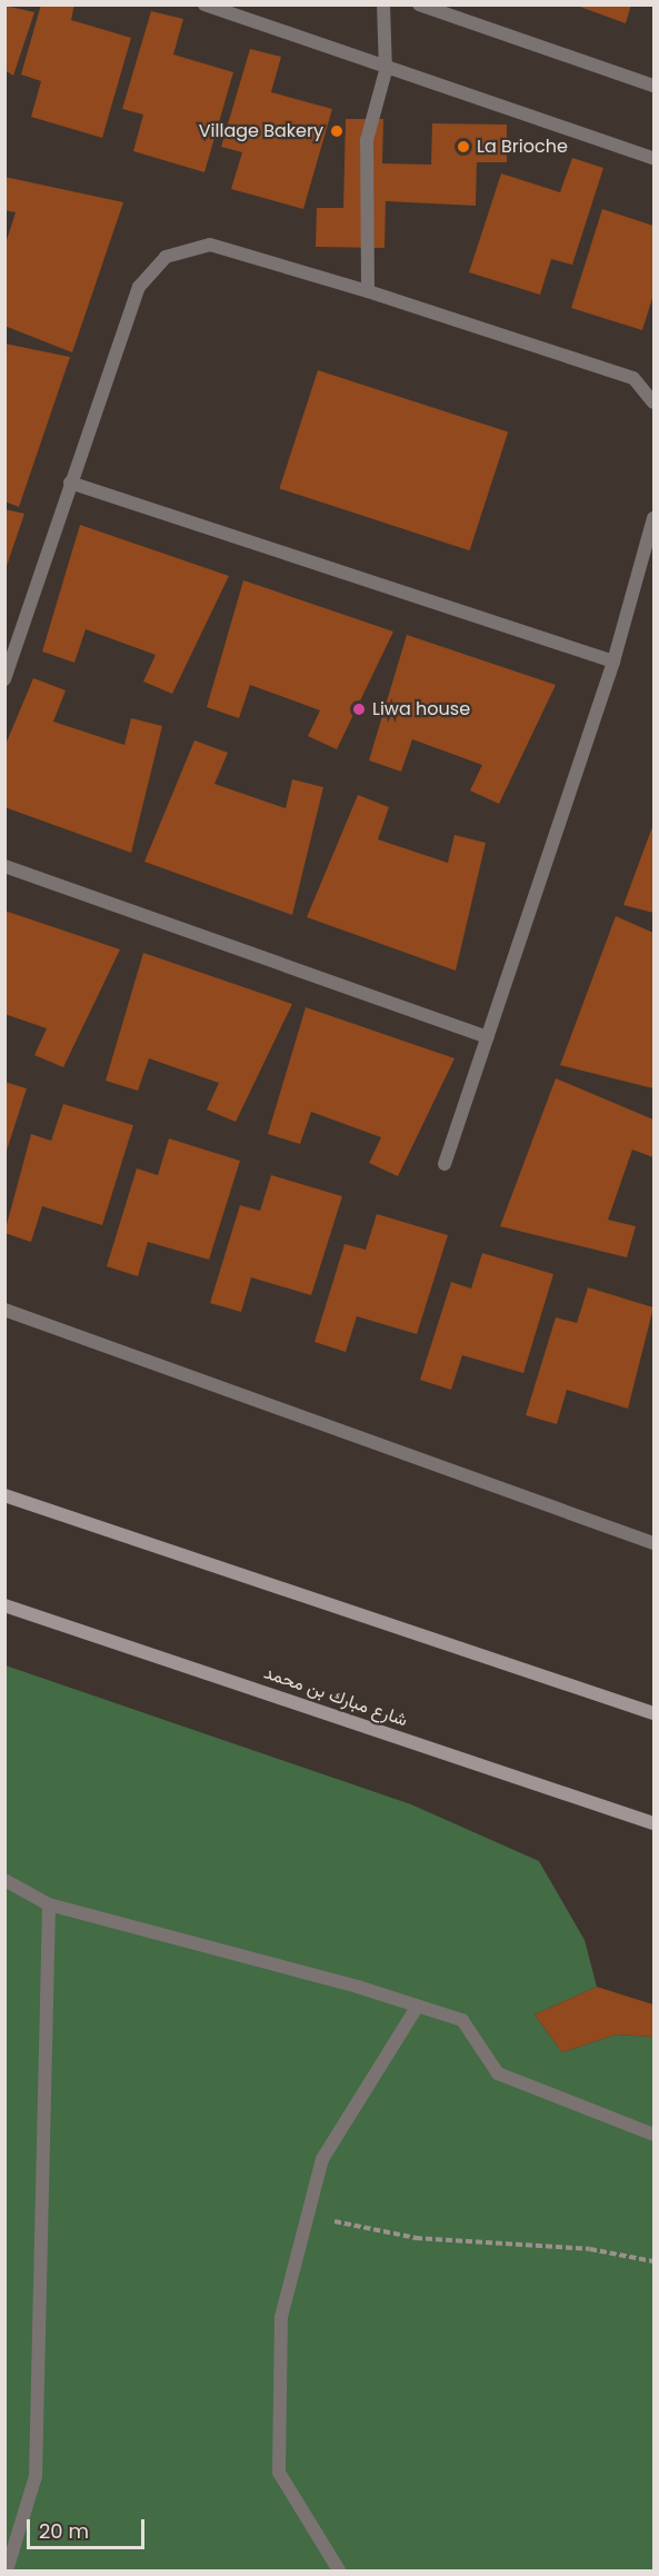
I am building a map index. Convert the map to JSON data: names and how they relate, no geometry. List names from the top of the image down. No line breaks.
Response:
{"streets":{"main road":["شارع مبارك بن محمد"]},"places":["Village Bakery","La Brioche","Liwa house"],"scale_bar":"20 m"}
